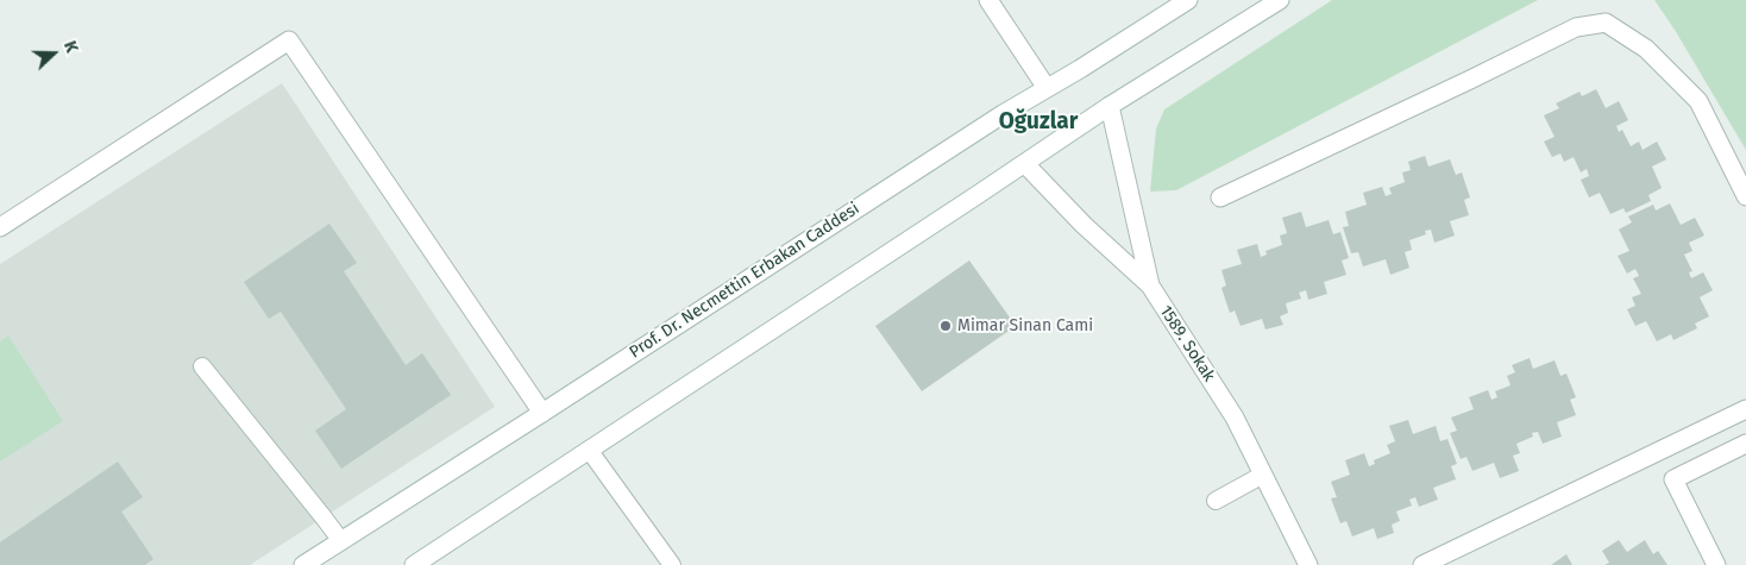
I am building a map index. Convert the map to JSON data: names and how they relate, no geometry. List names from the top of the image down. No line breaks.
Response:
{"streets":{"street":["Prof. Dr. Necmettin Erbakan Caddesi","1589. Sokak"]},"districts":["Oğuzlar"],"places":["Mimar Sinan Cami"],"north":"right"}
